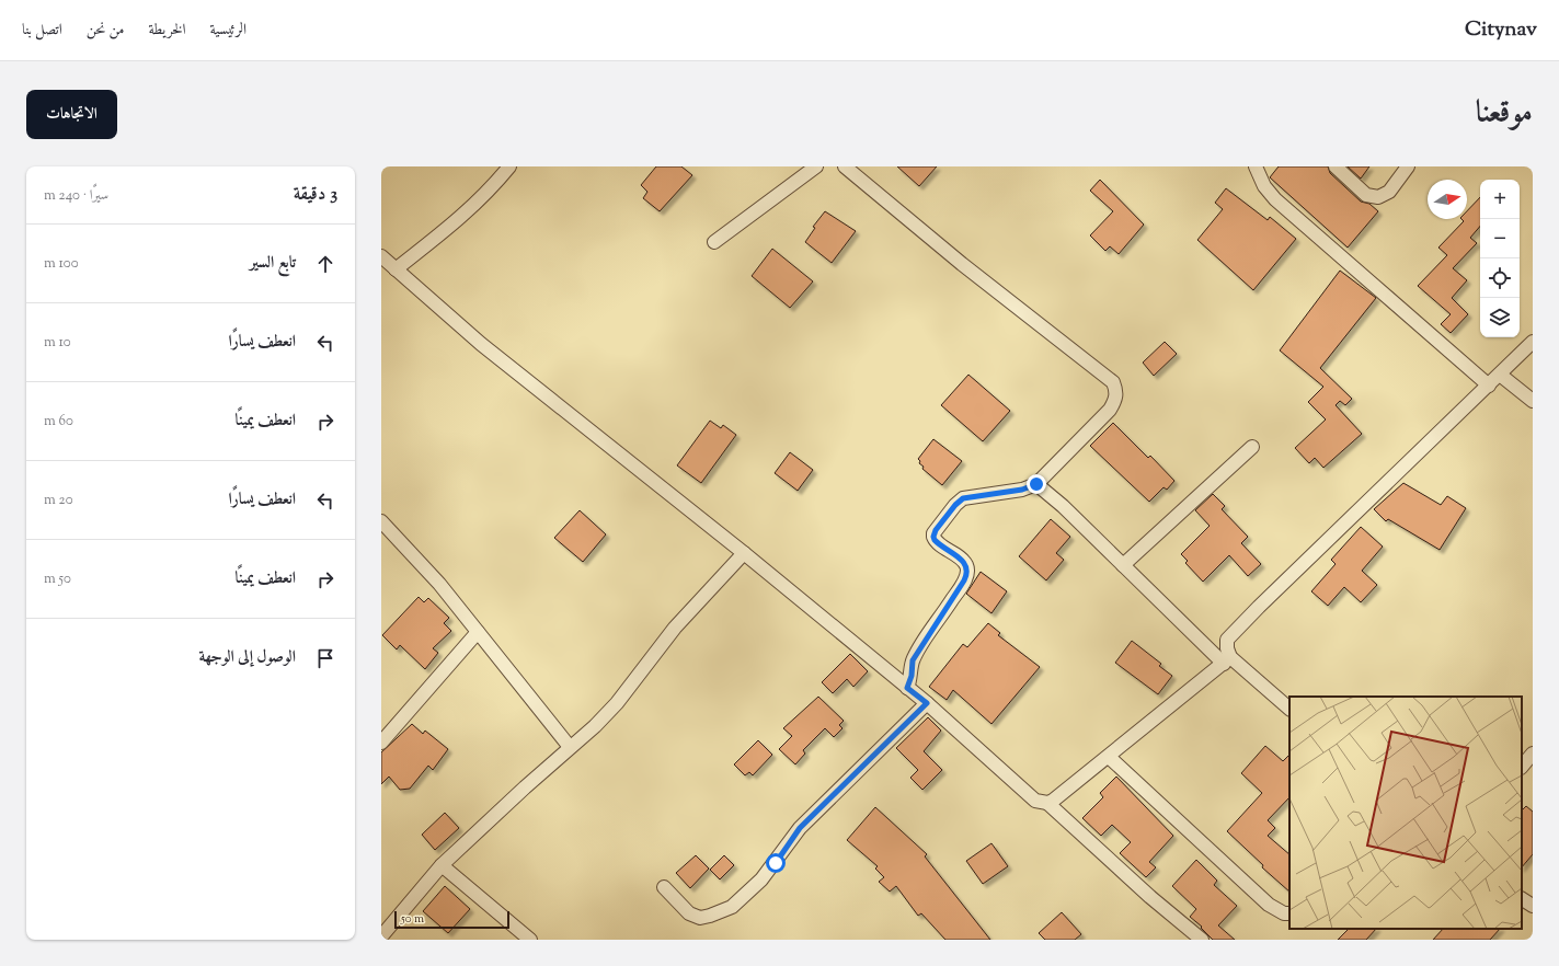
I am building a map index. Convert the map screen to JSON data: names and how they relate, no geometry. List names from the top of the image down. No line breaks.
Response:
{"scale_bar":"50 m","north":"right","page":{"header":"Citynav","nav":["الرئيسية","الخريطة","من نحن","اتصل بنا"],"title":"موقعنا","buttons":"الاتجاهات","heading":["3 دقيقة","سيرًا · 240 m"],"map_buttons":["+","−"],"list":[["تابع السير","100 m"],["انعطف يسارًا","10 m"],["انعطف يمينًا","60 m"],["انعطف يسارًا","20 m"],["انعطف يمينًا","50 m"],"الوصول إلى الوجهة"],"scale":"50 m"}}
